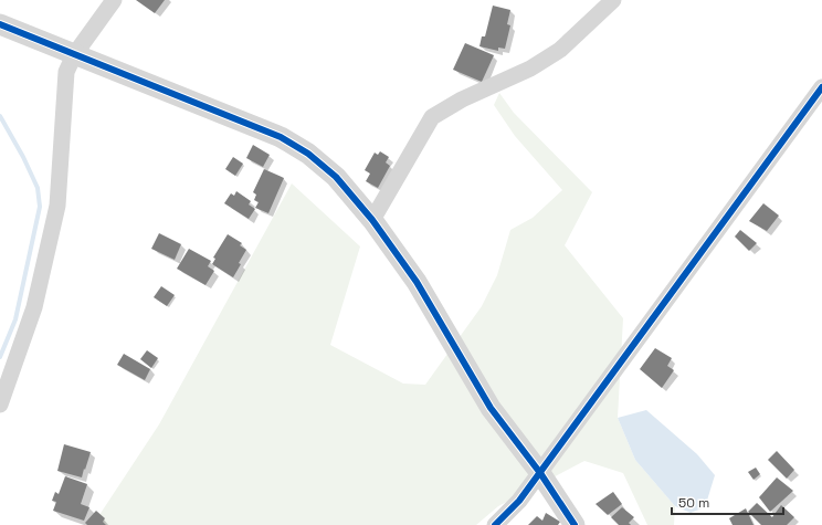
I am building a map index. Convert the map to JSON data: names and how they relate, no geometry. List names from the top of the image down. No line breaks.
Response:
{"scale_bar":"50 m"}
